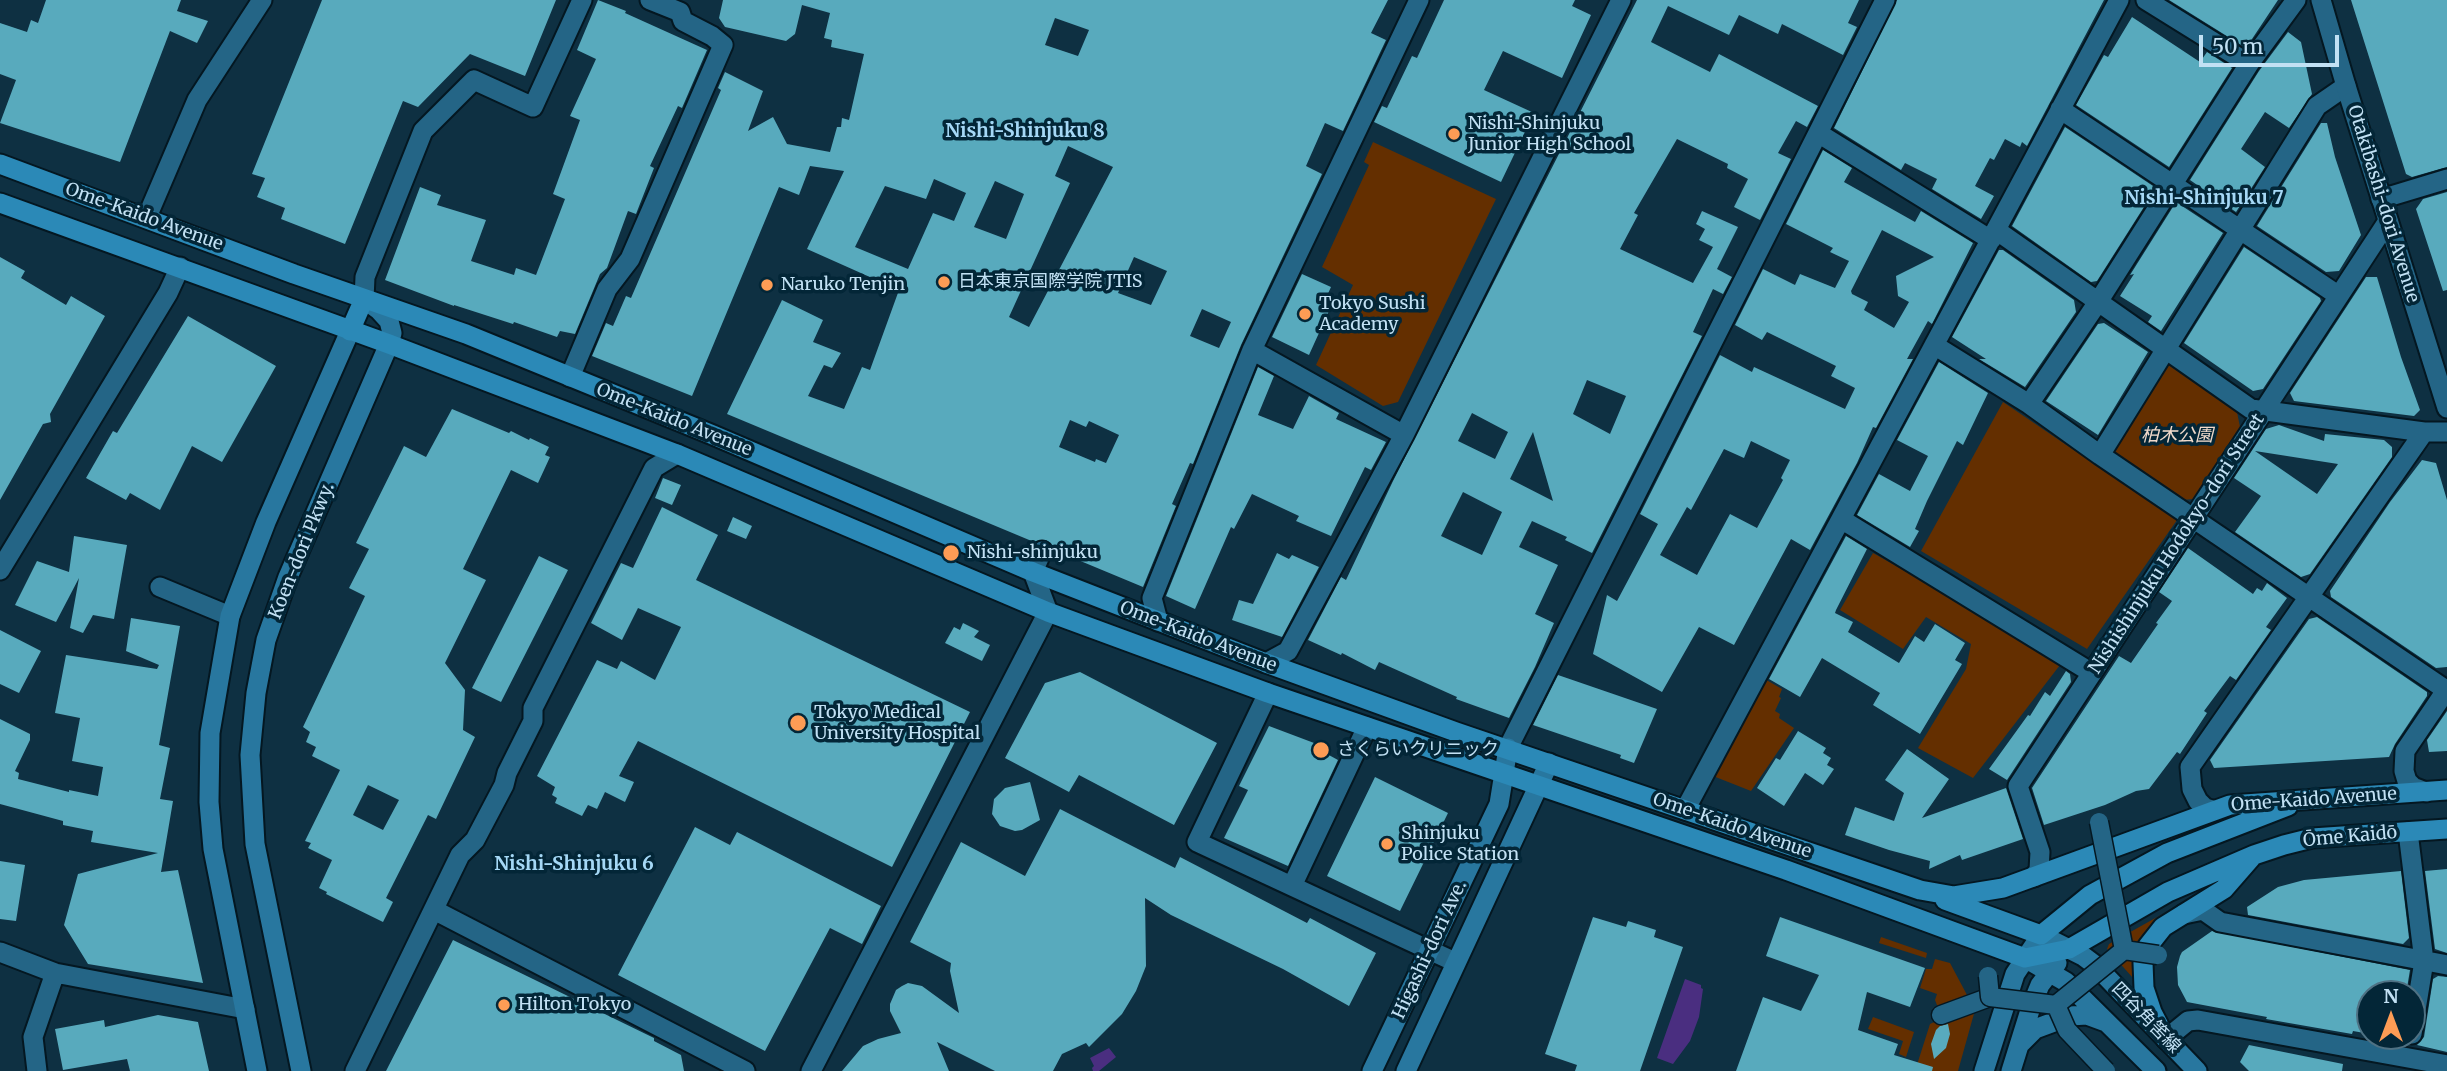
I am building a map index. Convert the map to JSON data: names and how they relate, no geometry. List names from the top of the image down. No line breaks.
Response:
{"streets":{"main road":["Ome-Kaido Avenue","Koen-dori Pkwy.","Ōme Kaidō","Higashi-dori Ave.","四谷角筈線"],"street":["Otakibashi-dori Avenue","Nishishinjuku Hodokyo-dori Street"]},"crossings":[["Otakibashi-dori Avenue","Nishishinjuku Hodokyo-dori Street"],["Ome-Kaido Avenue","Nishishinjuku Hodokyo-dori Street"],["Ome-Kaido Avenue","Koen-dori Pkwy."],["Ome-Kaido Avenue","Higashi-dori Ave."],["Ome-Kaido Avenue","四谷角筈線"]],"districts":["Nishi-Shinjuku 8","Nishi-Shinjuku 7","Nishi-Shinjuku 6"],"parks":["柏木公園"],"places":["Nishi-Shinjuku Junior High School","日本東京国際学院 JTIS","Naruko Tenjin","Tokyo Sushi Academy","Nishi-shinjuku","Tokyo Medical University Hospital","さくらいクリニック","Shinjuku Police Station","Hilton Tokyo"],"scale_bar":"50 m","north":"top"}
